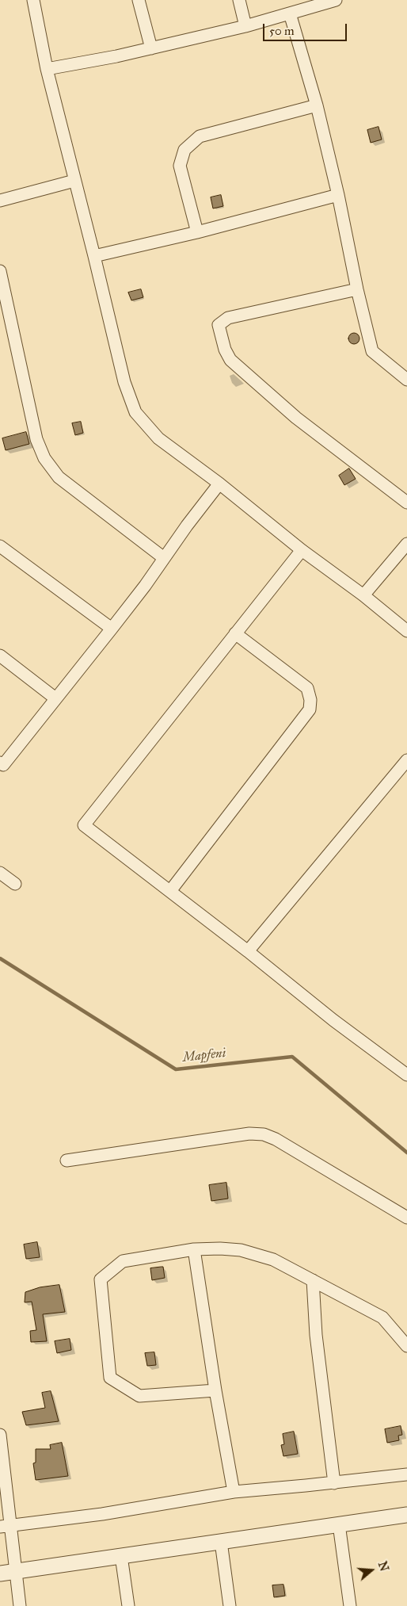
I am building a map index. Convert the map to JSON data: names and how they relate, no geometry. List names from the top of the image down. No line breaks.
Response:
{"water":["Mapfeni"],"scale_bar":"50 m","north":"right"}
